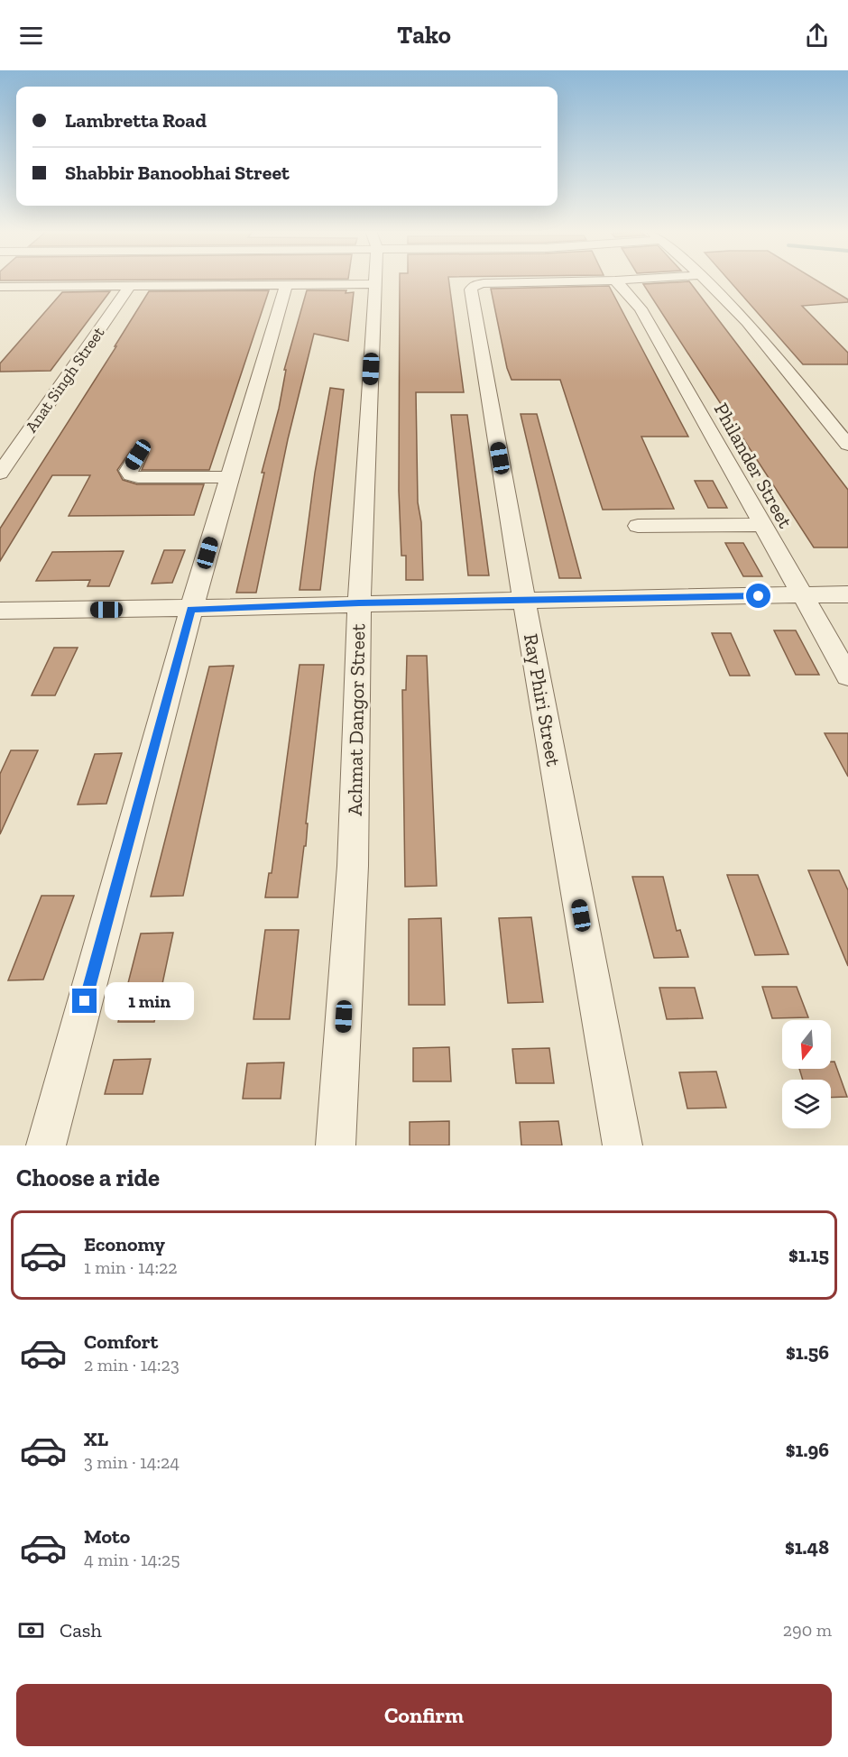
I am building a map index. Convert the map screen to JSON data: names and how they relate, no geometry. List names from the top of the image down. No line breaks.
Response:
{"streets":{"street":["Anat Singh Street","Philander Street","Ray Phiri Street","Achmat Dangor Street"]},"north":"bottom","page":{"header":"Tako","banner":["Lambretta Road","Shabbir Banoobhai Street"],"bubble":"1 min","heading":"Choose a ride","list":[{"name":"Economy","note":"1 min · 14:22","value":"$1.15"},{"name":"Comfort","note":"2 min · 14:23","value":"$1.56"},{"name":"XL","note":"3 min · 14:24","value":"$1.96"},{"name":"Moto","note":"4 min · 14:25","value":"$1.48"}],"pay":["Cash","290 m"],"buttons":"Confirm"}}
